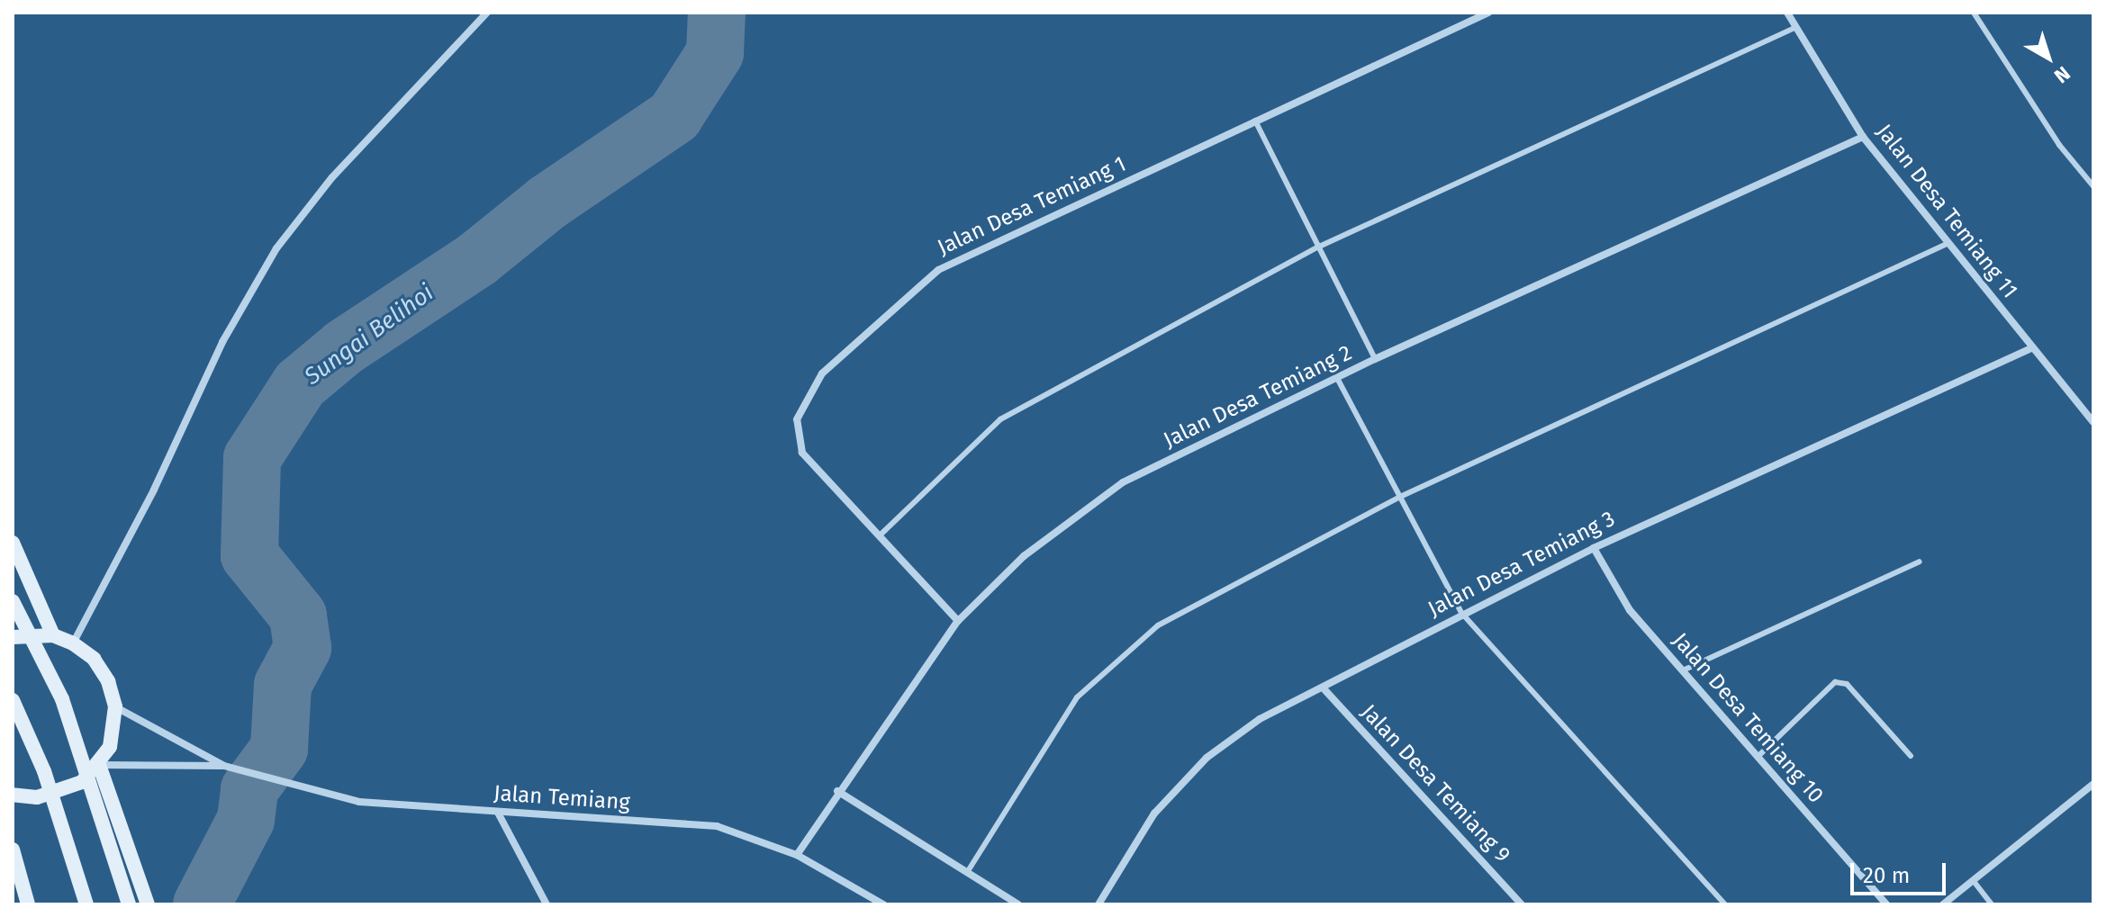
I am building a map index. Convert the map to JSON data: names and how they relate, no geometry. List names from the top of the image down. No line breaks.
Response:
{"streets":{"street":["Jalan Desa Temiang 1","Jalan Desa Temiang 11","Jalan Desa Temiang 2","Jalan Desa Temiang 3","Jalan Desa Temiang 10","Jalan Desa Temiang 9","Jalan Temiang"]},"crossings":[["Jalan Desa Temiang 1","Jalan Desa Temiang 2"],["Jalan Desa Temiang 11","Jalan Desa Temiang 2"],["Jalan Desa Temiang 11","Jalan Desa Temiang 3"],["Jalan Desa Temiang 2","Jalan Temiang"],["Jalan Desa Temiang 3","Jalan Desa Temiang 10"],["Jalan Desa Temiang 3","Jalan Desa Temiang 9"]],"water":["Sungai Belihoi"],"scale_bar":"20 m","north":"bottom right"}
